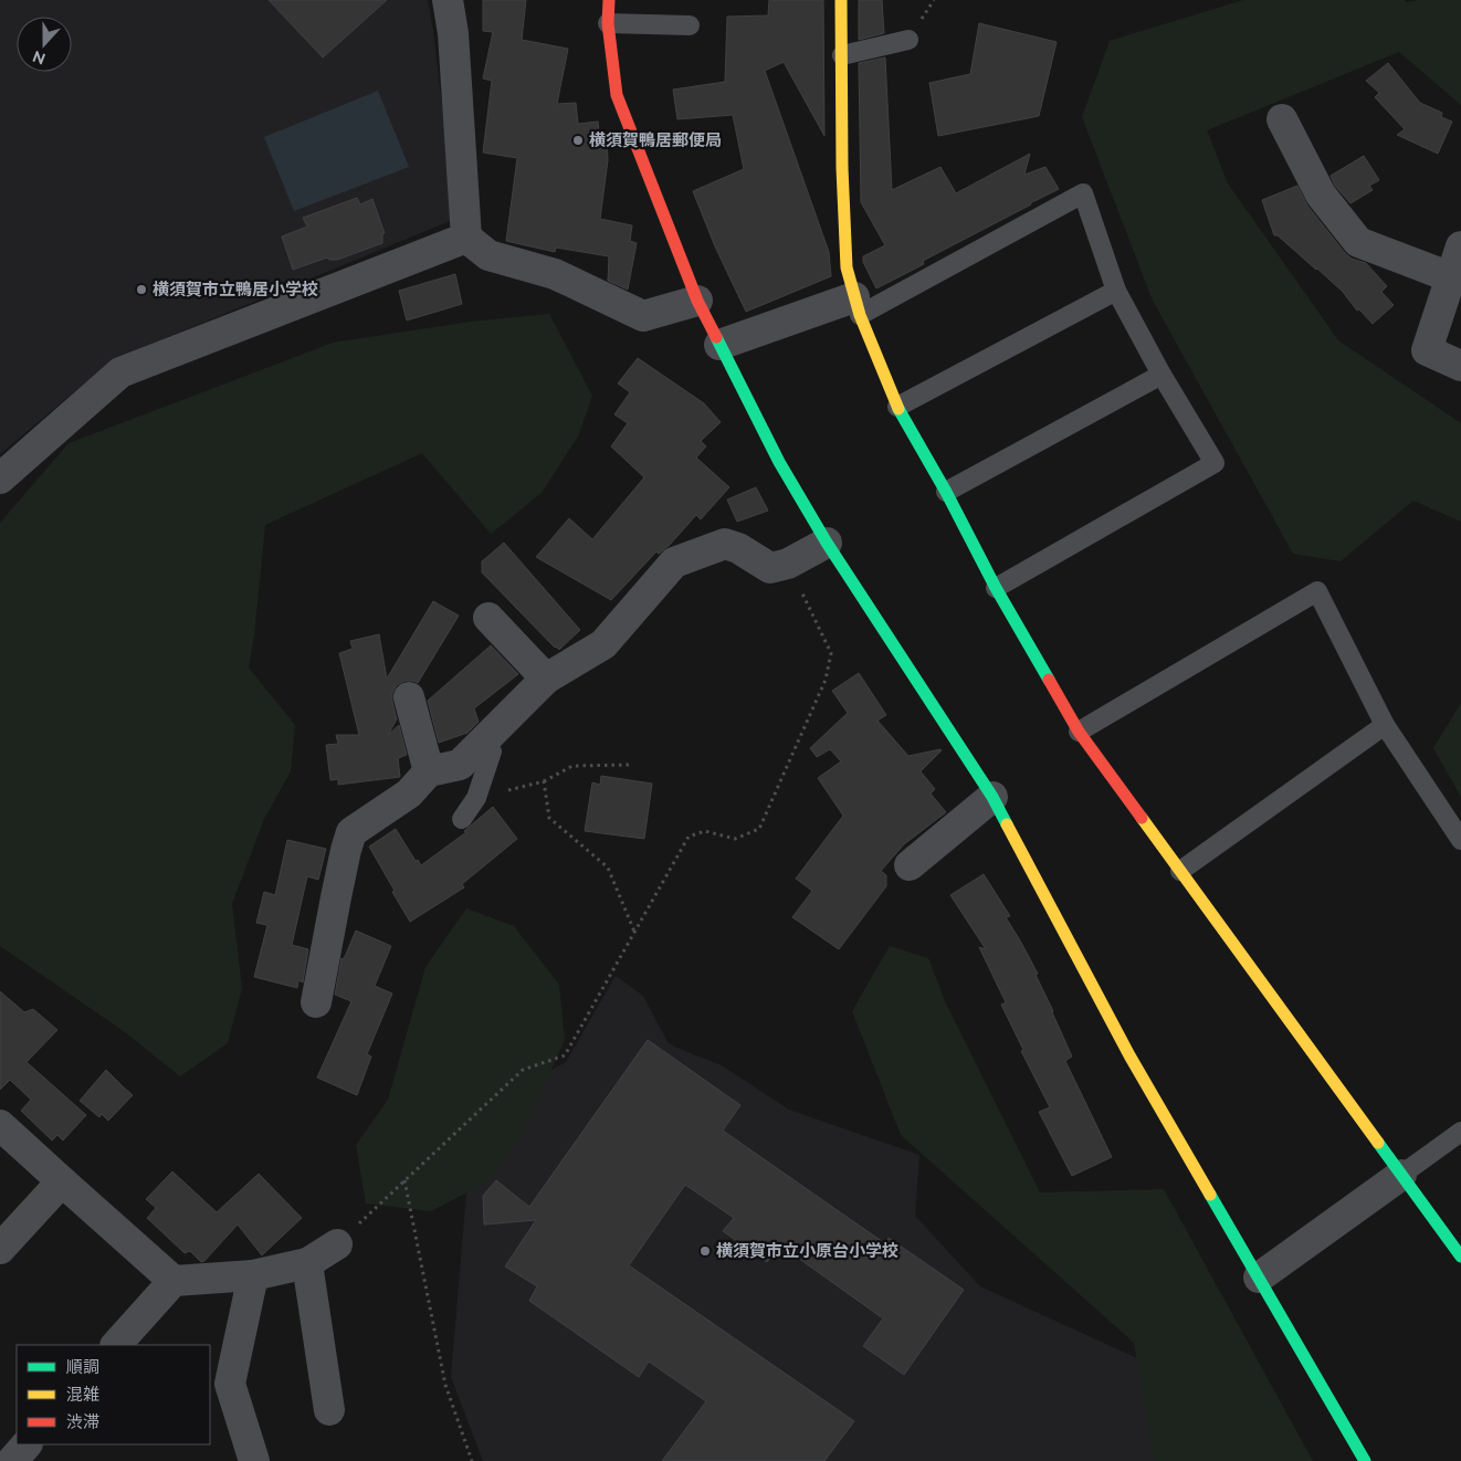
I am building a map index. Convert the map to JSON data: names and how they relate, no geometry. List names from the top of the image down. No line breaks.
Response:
{"places":["横須賀鴨居郵便局","横須賀市立鴨居小学校","横須賀市立小原台小学校"],"legend":["順調","混雑","渋滞"],"north":"bottom"}
